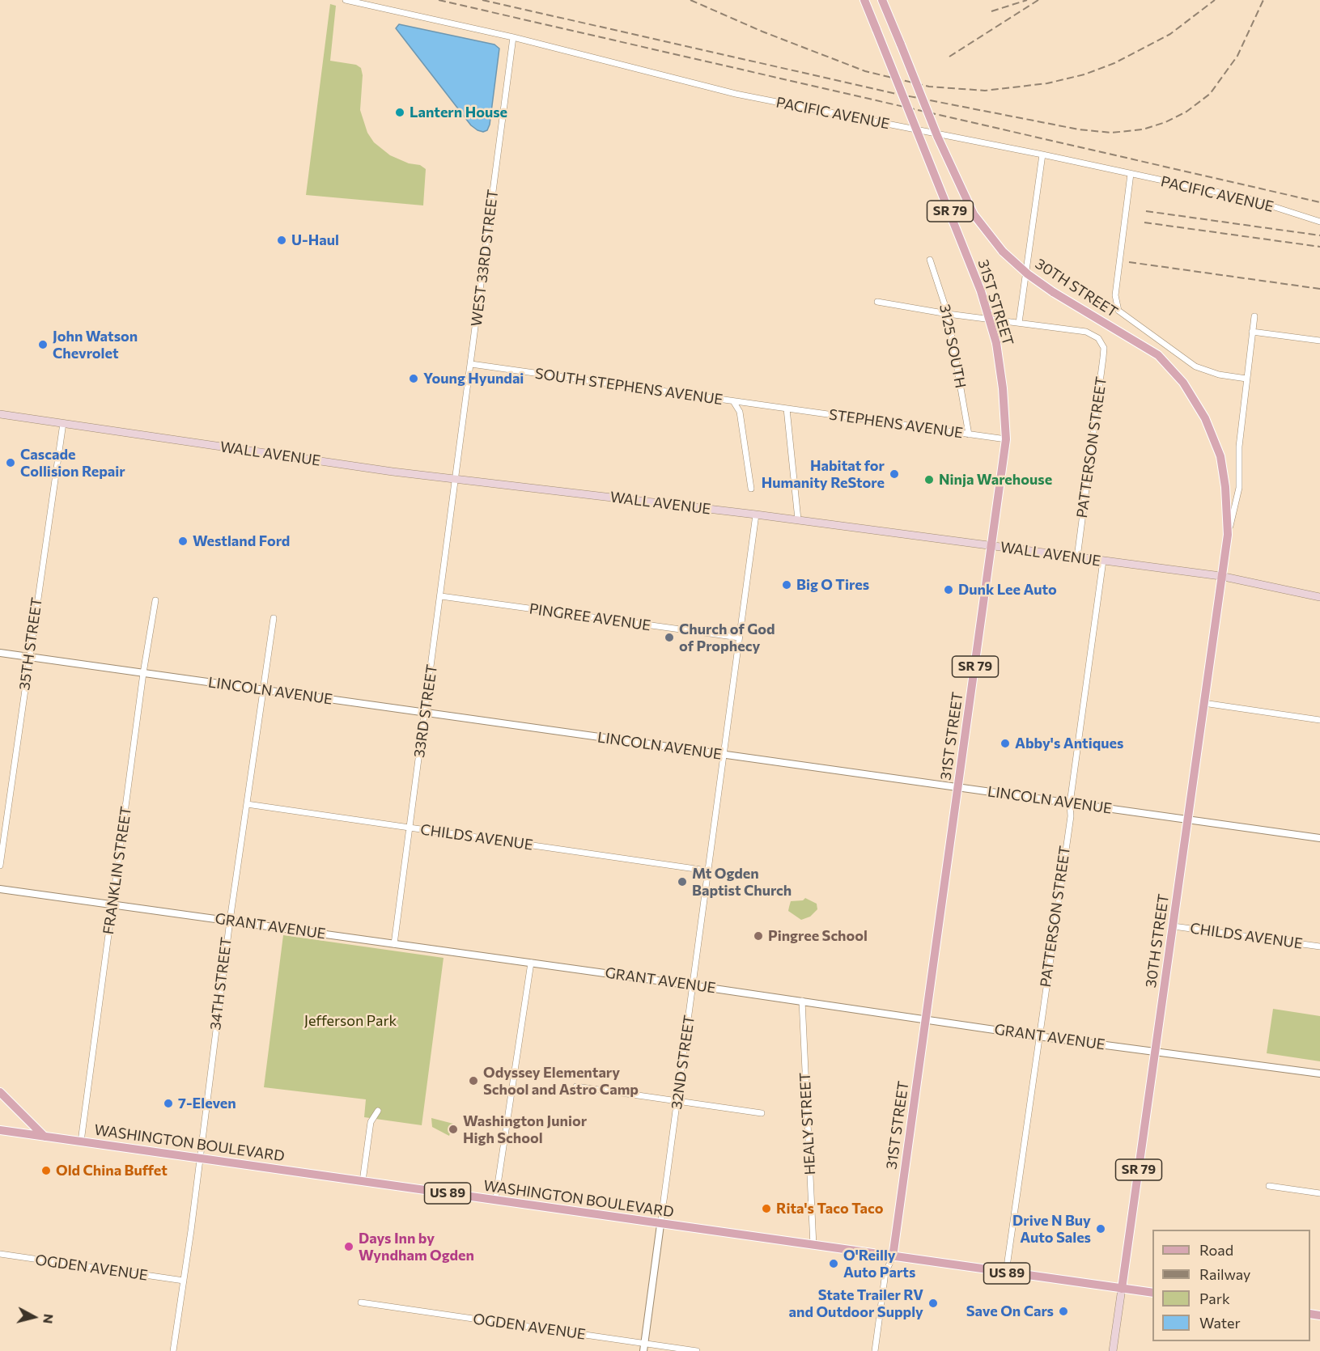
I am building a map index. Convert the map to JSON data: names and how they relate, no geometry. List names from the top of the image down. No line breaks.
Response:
{"streets":{"main road":["SR 79","30TH STREET","31ST STREET","WALL AVENUE","WASHINGTON BOULEVARD","US 89"],"street":["PACIFIC AVENUE","WEST 33RD STREET","3125 SOUTH","SOUTH STEPHENS AVENUE","STEPHENS AVENUE","PATTERSON STREET","PINGREE AVENUE","35TH STREET","LINCOLN AVENUE","33RD STREET","CHILDS AVENUE","FRANKLIN STREET","GRANT AVENUE","34TH STREET","32ND STREET","HEALY STREET","OGDEN AVENUE"]},"crossings":[["PACIFIC AVENUE","WEST 33RD STREET"],["PACIFIC AVENUE","31ST STREET"],["WEST 33RD STREET","SOUTH STEPHENS AVENUE"],["WEST 33RD STREET","WALL AVENUE"],["WEST 33RD STREET","33RD STREET"],["30TH STREET","WALL AVENUE"],["30TH STREET","LINCOLN AVENUE"],["30TH STREET","CHILDS AVENUE"],["30TH STREET","GRANT AVENUE"],["30TH STREET","WASHINGTON BOULEVARD"],["31ST STREET","STEPHENS AVENUE"],["31ST STREET","PATTERSON STREET"],["31ST STREET","WALL AVENUE"],["31ST STREET","LINCOLN AVENUE"],["31ST STREET","GRANT AVENUE"],["31ST STREET","WASHINGTON BOULEVARD"],["3125 SOUTH","STEPHENS AVENUE"],["SOUTH STEPHENS AVENUE","STEPHENS AVENUE"],["PATTERSON STREET","WALL AVENUE"],["PATTERSON STREET","LINCOLN AVENUE"],["PATTERSON STREET","GRANT AVENUE"],["PATTERSON STREET","WASHINGTON BOULEVARD"],["WALL AVENUE","35TH STREET"],["WALL AVENUE","33RD STREET"],["WALL AVENUE","32ND STREET"],["PINGREE AVENUE","33RD STREET"],["PINGREE AVENUE","32ND STREET"],["35TH STREET","LINCOLN AVENUE"],["LINCOLN AVENUE","33RD STREET"],["LINCOLN AVENUE","FRANKLIN STREET"],["LINCOLN AVENUE","34TH STREET"],["LINCOLN AVENUE","32ND STREET"],["33RD STREET","CHILDS AVENUE"],["33RD STREET","GRANT AVENUE"],["CHILDS AVENUE","34TH STREET"],["CHILDS AVENUE","32ND STREET"],["FRANKLIN STREET","GRANT AVENUE"],["FRANKLIN STREET","WASHINGTON BOULEVARD"],["GRANT AVENUE","34TH STREET"],["GRANT AVENUE","32ND STREET"],["GRANT AVENUE","HEALY STREET"],["34TH STREET","WASHINGTON BOULEVARD"],["34TH STREET","OGDEN AVENUE"],["32ND STREET","WASHINGTON BOULEVARD"],["32ND STREET","OGDEN AVENUE"],["HEALY STREET","WASHINGTON BOULEVARD"]],"parks":["Jefferson Park"],"places":["Lantern House","U-Haul","John Watson Chevrolet","Young Hyundai","Cascade Collision Repair","Habitat for Humanity ReStore","Ninja Warehouse","Westland Ford","Big O Tires","Dunk Lee Auto","Church of God of Prophecy","Abby's Antiques","Mt Ogden Baptist Church","Pingree School","Odyssey Elementary School and Astro Camp","7-Eleven","Washington Junior High School","Old China Buffet","Rita's Taco Taco","Drive N Buy Auto Sales","Days Inn by Wyndham Ogden","O'Reilly Auto Parts","State Trailer RV and Outdoor Supply","Save On Cars"],"legend":["Road","Railway","Park","Water"],"north":"right"}
